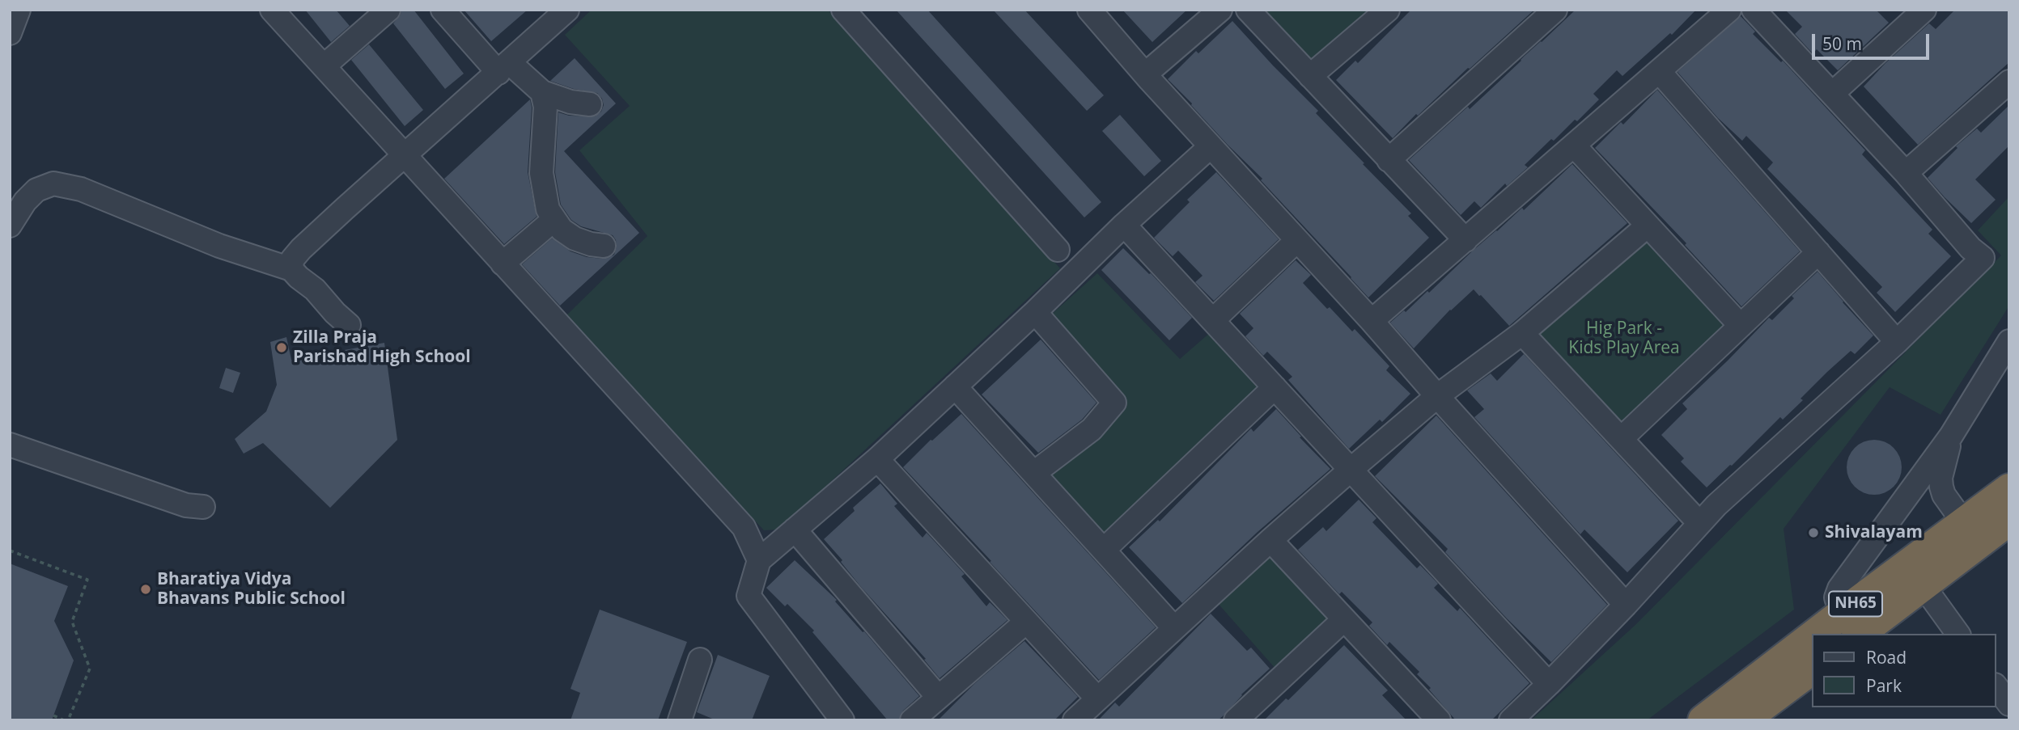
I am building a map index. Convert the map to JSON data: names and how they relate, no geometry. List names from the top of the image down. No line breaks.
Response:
{"streets":{"highway":["NH65"]},"parks":["Hig Park - Kids Play Area"],"places":["Zilla Praja Parishad High School","Shivalayam","Bharatiya Vidya Bhavans Public School"],"legend":["Road","Park"],"scale_bar":"50 m"}
